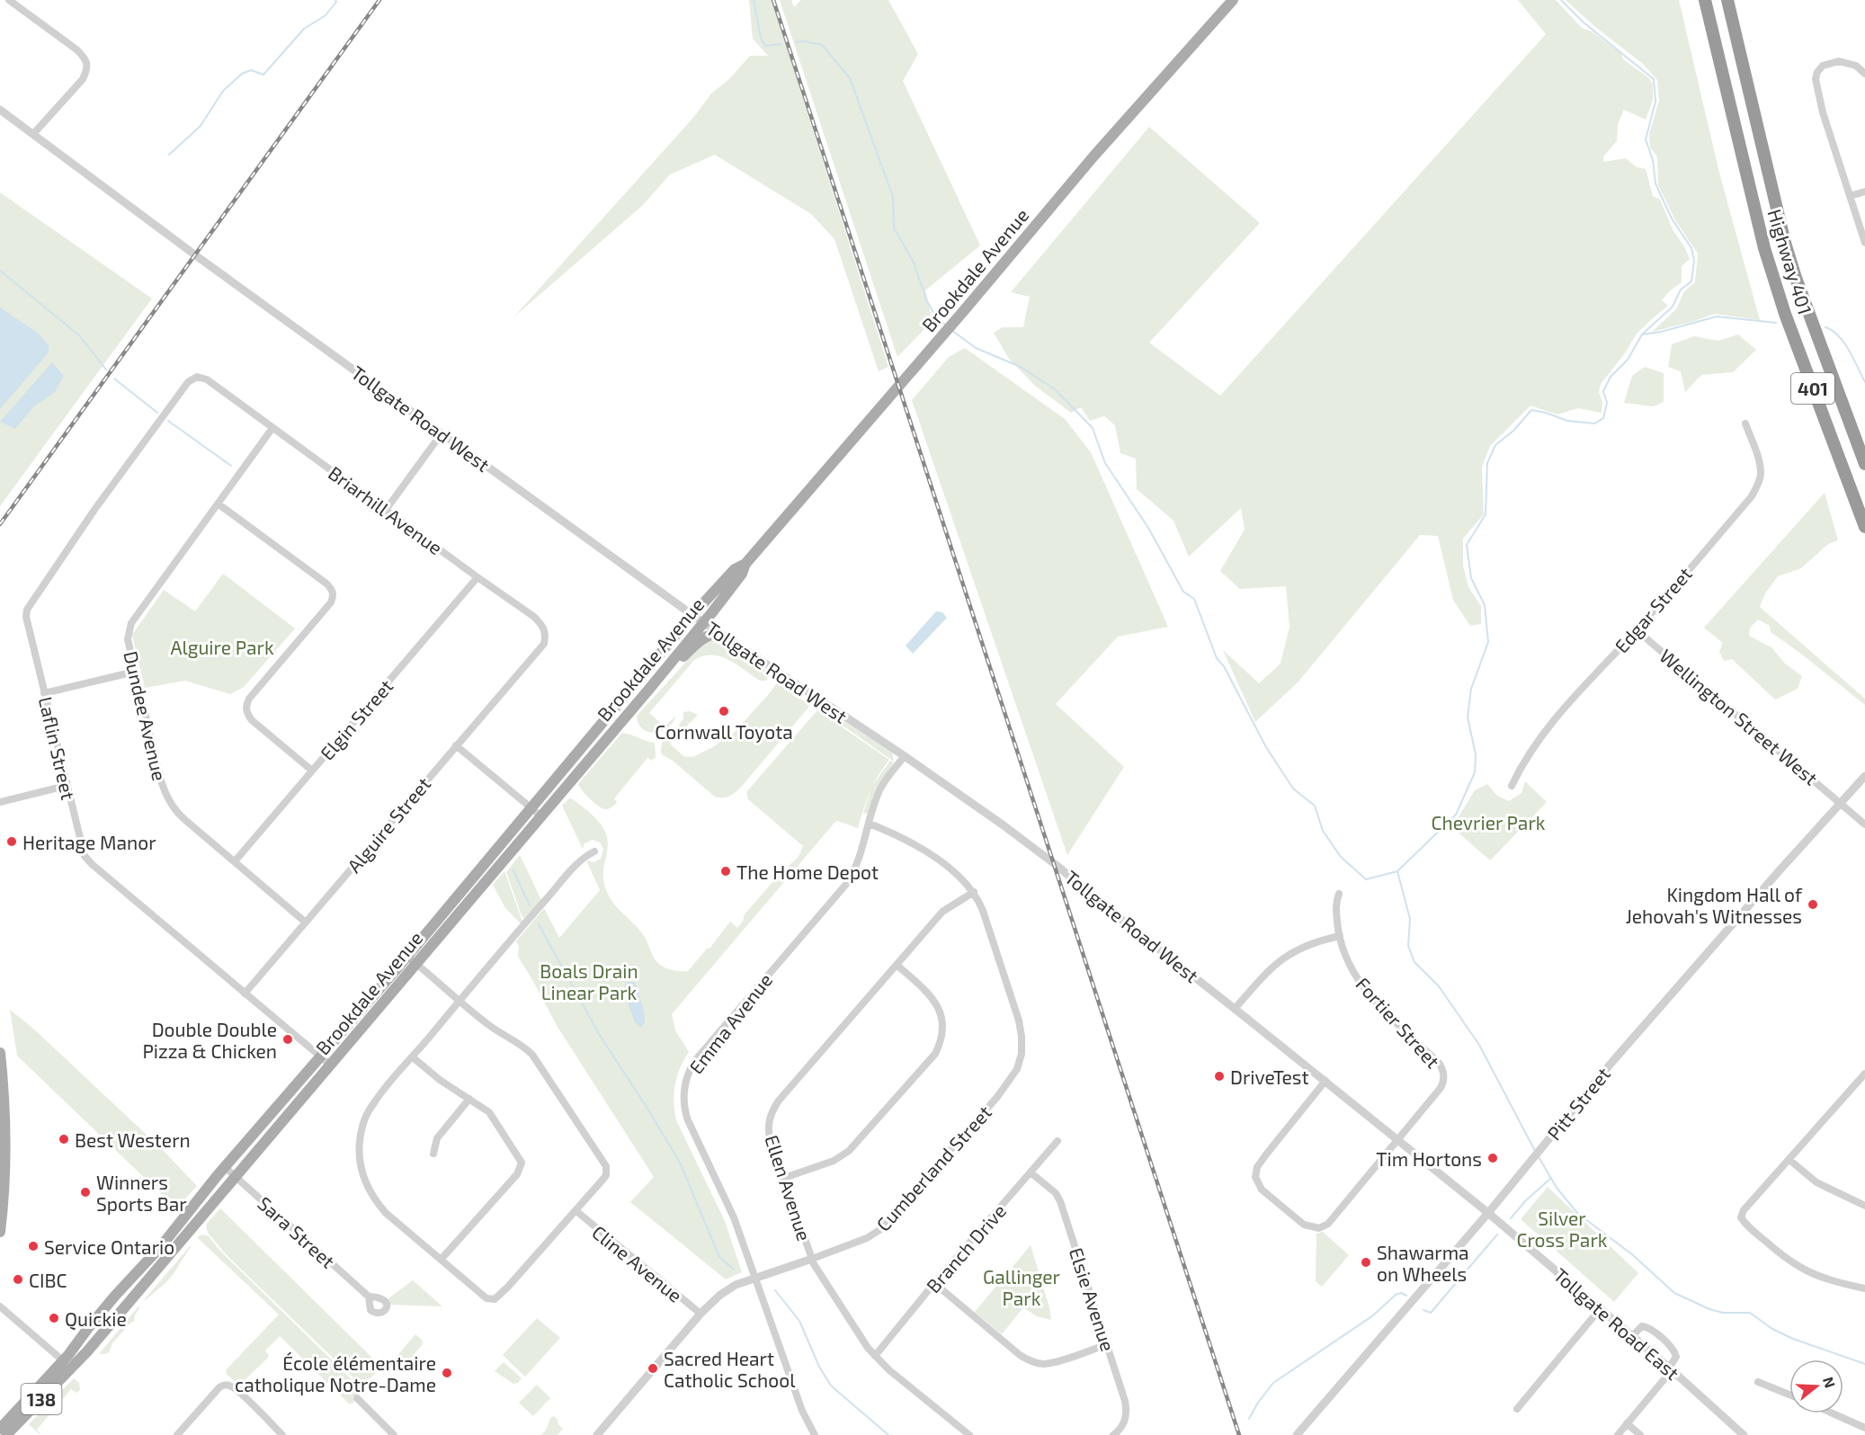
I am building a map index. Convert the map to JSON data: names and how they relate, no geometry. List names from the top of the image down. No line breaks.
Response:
{"streets":{"highway":["Highway 401","401"],"main road":["Brookdale Avenue","138"],"street":["Tollgate Road West","Briarhill Avenue","Edgar Street","Dundee Avenue","Wellington Street West","Elgin Street","Laflin Street","Alguire Street","Fortier Street","Emma Avenue","Pitt Street","Cumberland Street","Ellen Avenue","Sara Street","Branch Drive","Cline Avenue","Elsie Avenue","Tollgate Road East"]},"crossings":[["Brookdale Avenue","Tollgate Road West"],["Brookdale Avenue","Laflin Street"],["Brookdale Avenue","Sara Street"],["Tollgate Road West","Fortier Street"],["Tollgate Road West","Emma Avenue"],["Tollgate Road West","Pitt Street"],["Tollgate Road West","Tollgate Road East"],["Briarhill Avenue","Dundee Avenue"],["Briarhill Avenue","Elgin Street"],["Briarhill Avenue","Laflin Street"],["Briarhill Avenue","Alguire Street"],["Edgar Street","Wellington Street West"],["Dundee Avenue","Elgin Street"],["Dundee Avenue","Alguire Street"],["Wellington Street West","Pitt Street"],["Laflin Street","Alguire Street"],["Emma Avenue","Cumberland Street"],["Pitt Street","Tollgate Road East"],["Cumberland Street","Ellen Avenue"],["Cumberland Street","Cline Avenue"],["Ellen Avenue","Branch Drive"],["Branch Drive","Elsie Avenue"]],"parks":["Alguire Park","Chevrier Park","Boals Drain Linear Park","Silver Cross Park","Gallinger Park"],"places":["Cornwall Toyota","Heritage Manor","The Home Depot","Kingdom Hall of Jehovah's Witnesses","Double Double Pizza & Chicken","DriveTest","Best Western","Tim Hortons","Winners Sports Bar","Service Ontario","Shawarma on Wheels","CIBC","Quickie","Sacred Heart Catholic School","École élémentaire catholique Notre-Dame"],"north":"right"}
